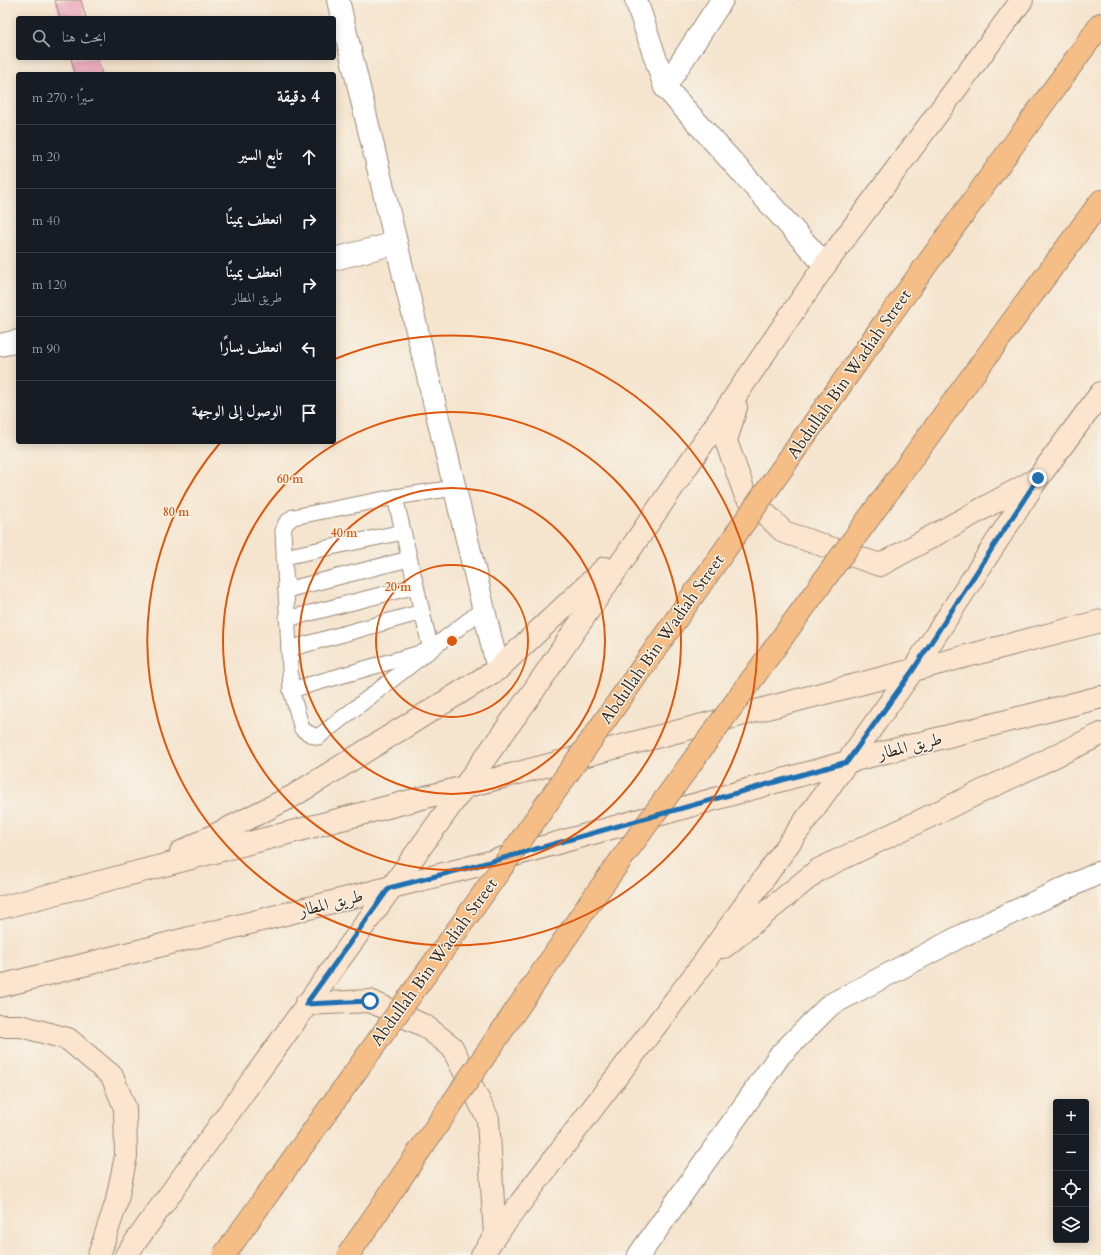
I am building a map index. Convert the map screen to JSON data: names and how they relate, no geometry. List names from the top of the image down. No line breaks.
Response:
{"streets":{"highway":["Abdullah Bin Wadiah Street"],"main road":["طريق المطار"]},"page":{"search":"ابحث هنا","heading":["4 دقيقة","سيرًا · 270 m"],"list":[["تابع السير","20 m"],["انعطف يمينًا","40 m"],["انعطف يمينًا","طريق المطار","120 m"],["انعطف يسارًا","90 m"],"الوصول إلى الوجهة"],"map_buttons":["+","−"]},"rings":["60 m","80 m","40 m","20 m"]}
